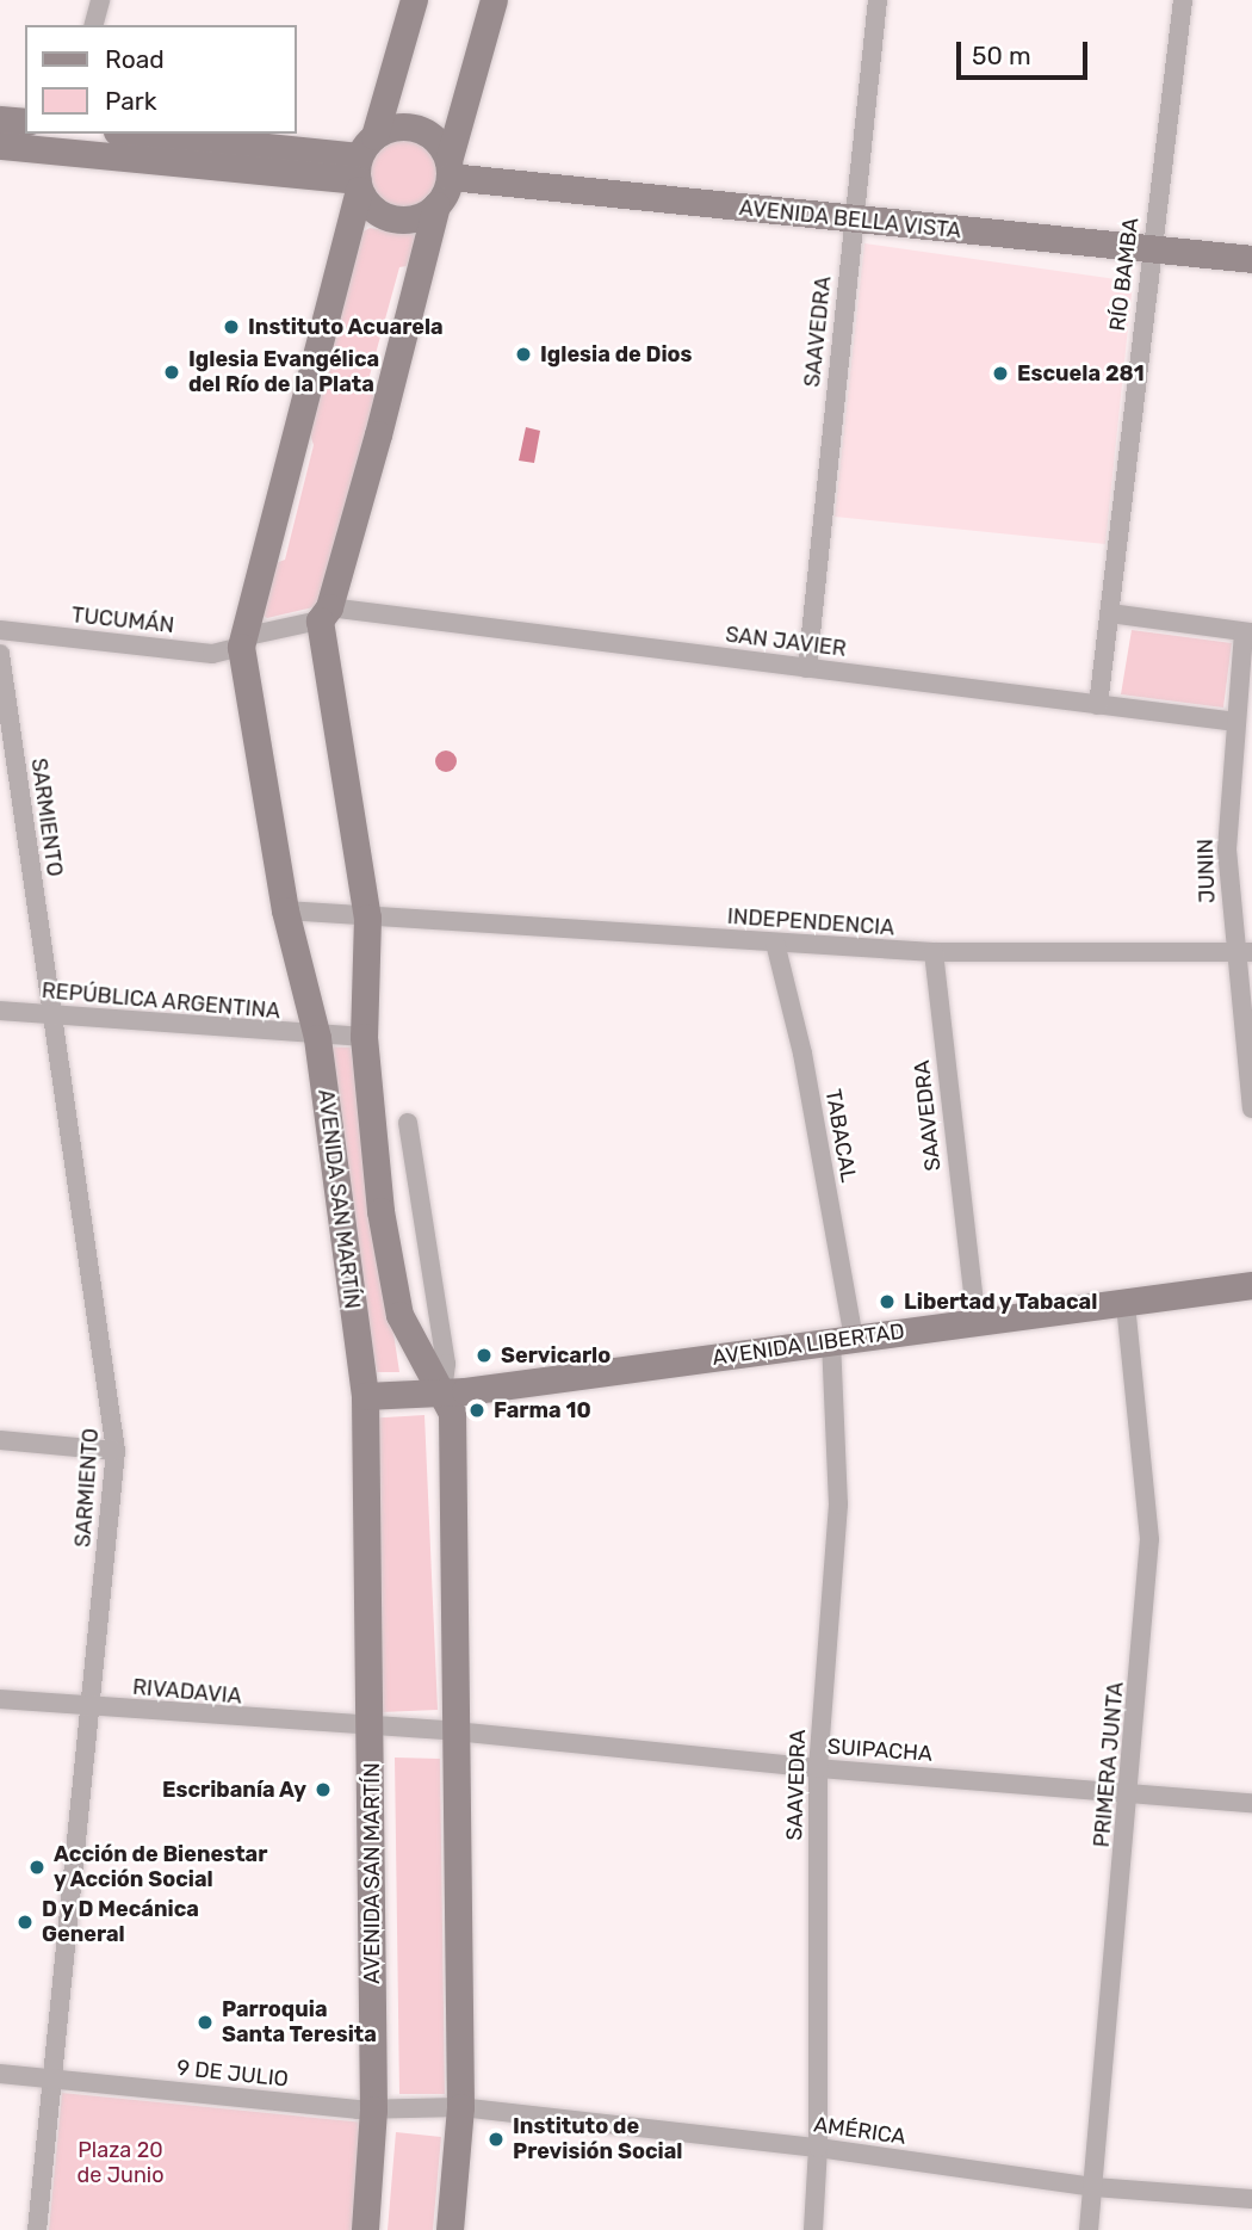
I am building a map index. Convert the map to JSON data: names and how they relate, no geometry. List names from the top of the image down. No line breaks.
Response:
{"streets":{"main road":["AVENIDA BELLA VISTA","AVENIDA SAN MARTÍN","AVENIDA LIBERTAD"],"street":["RÍO BAMBA","SAAVEDRA","TUCUMÁN","SAN JAVIER","SARMIENTO","JUNIN","INDEPENDENCIA","REPÚBLICA ARGENTINA","TABACAL","RIVADAVIA","SUIPACHA","PRIMERA JUNTA","9 DE JULIO","AMÉRICA"]},"crossings":[["AVENIDA BELLA VISTA","RÍO BAMBA"],["AVENIDA BELLA VISTA","SAAVEDRA"],["AVENIDA BELLA VISTA","AVENIDA SAN MARTÍN"],["RÍO BAMBA","SAN JAVIER"],["SAAVEDRA","SAN JAVIER"],["SAAVEDRA","INDEPENDENCIA"],["SAAVEDRA","TABACAL"],["SAAVEDRA","AVENIDA LIBERTAD"],["SAAVEDRA","SUIPACHA"],["SAAVEDRA","AMÉRICA"],["TUCUMÁN","SAN JAVIER"],["TUCUMÁN","AVENIDA SAN MARTÍN"],["SAN JAVIER","JUNIN"],["SAN JAVIER","AVENIDA SAN MARTÍN"],["SARMIENTO","REPÚBLICA ARGENTINA"],["SARMIENTO","RIVADAVIA"],["SARMIENTO","9 DE JULIO"],["JUNIN","INDEPENDENCIA"],["INDEPENDENCIA","TABACAL"],["INDEPENDENCIA","AVENIDA SAN MARTÍN"],["REPÚBLICA ARGENTINA","AVENIDA SAN MARTÍN"],["TABACAL","AVENIDA LIBERTAD"],["AVENIDA SAN MARTÍN","AVENIDA LIBERTAD"],["AVENIDA SAN MARTÍN","RIVADAVIA"],["AVENIDA SAN MARTÍN","SUIPACHA"],["AVENIDA SAN MARTÍN","9 DE JULIO"],["AVENIDA SAN MARTÍN","AMÉRICA"],["AVENIDA LIBERTAD","PRIMERA JUNTA"],["RIVADAVIA","SUIPACHA"],["SUIPACHA","PRIMERA JUNTA"],["PRIMERA JUNTA","AMÉRICA"],["9 DE JULIO","AMÉRICA"]],"parks":["Plaza 20 de Junio"],"places":["Instituto Acuarela","Iglesia de Dios","Iglesia Evangélica del Río de la Plata","Escuela 281","Libertad y Tabacal","Servicarlo","Farma 10","Escribanía Ay","Acción de Bienestar y Acción Social","D y D Mecánica General","Parroquia Santa Teresita","Instituto de Previsión Social"],"legend":["Road","Park"],"scale_bar":"50 m"}
